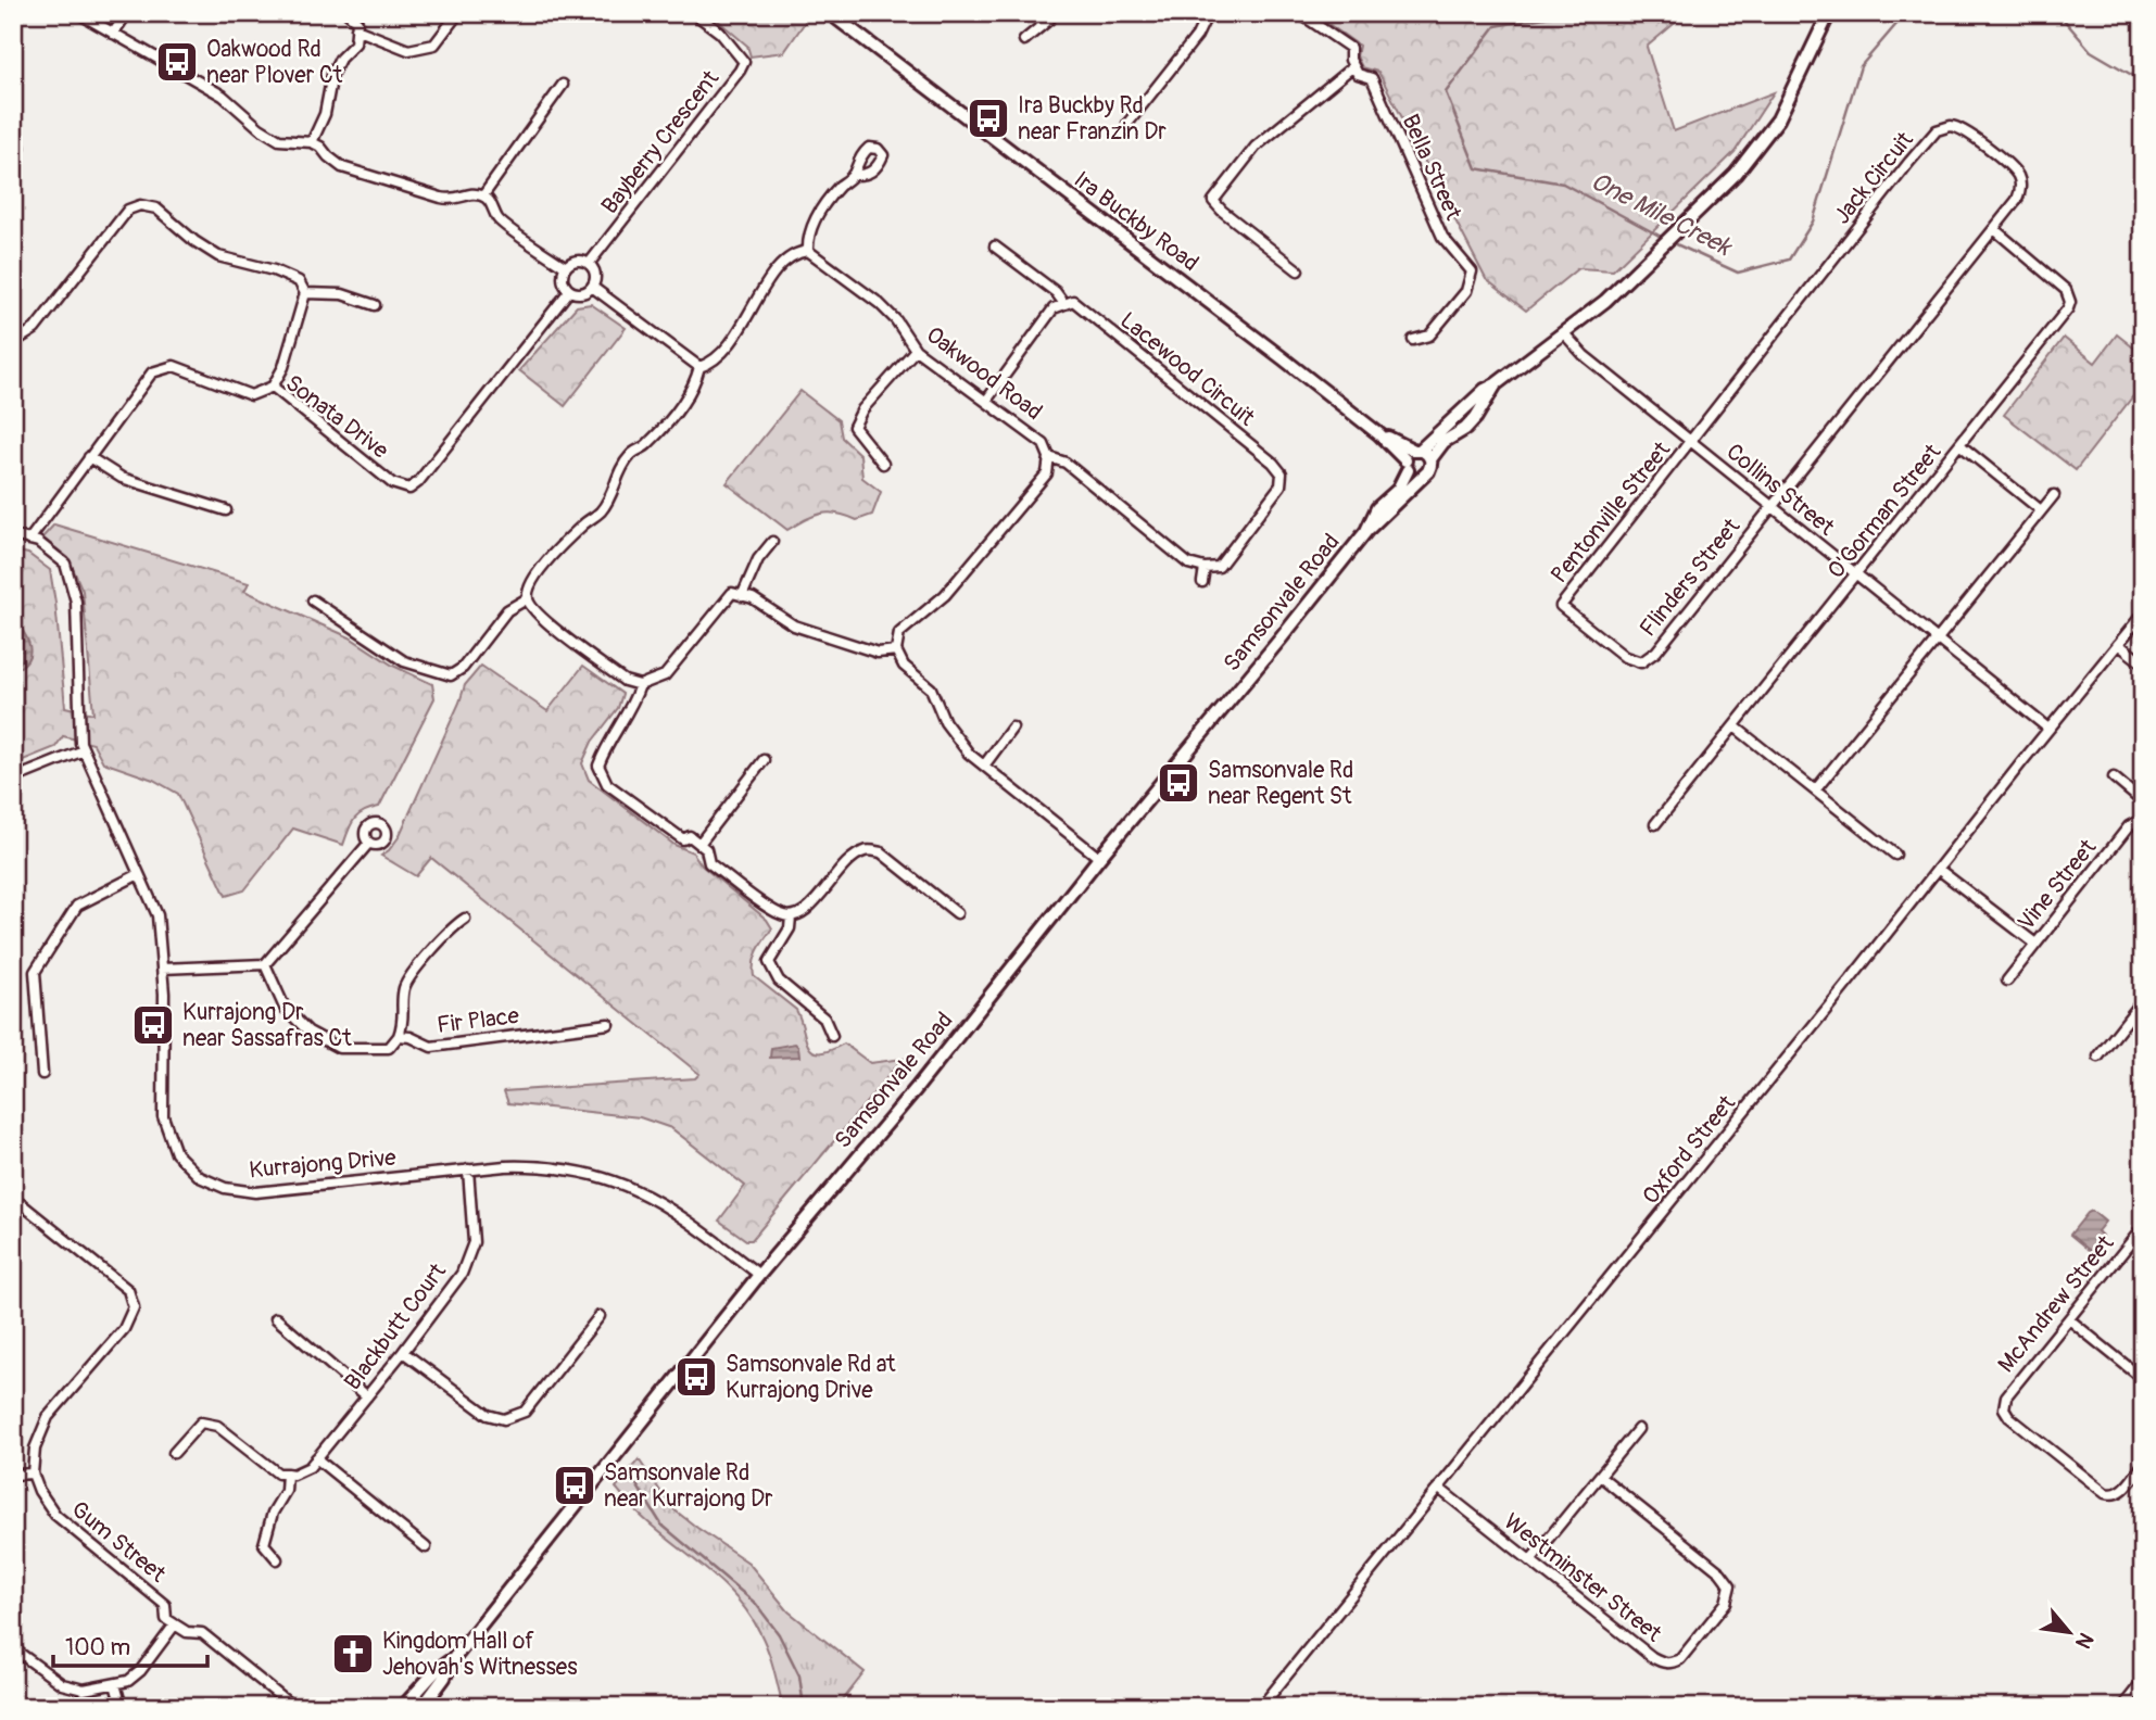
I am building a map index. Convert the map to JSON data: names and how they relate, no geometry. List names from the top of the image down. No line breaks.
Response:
{"streets":{"main road":["Ira Buckby Road","Samsonvale Road"],"street":["Bayberry Crescent","Bella Street","Jack Circuit","Lacewood Circuit","Oakwood Road","Sonata Drive","Collins Street","O'Gorman Street","Pentonville Street","Flinders Street","Vine Street","Fir Place","Oxford Street","Kurrajong Drive","McAndrew Street","Blackbutt Court","Gum Street","Westminster Street"]},"crossings":[["Bayberry Crescent","Sonata Drive"],["Jack Circuit","Collins Street"],["Jack Circuit","O'Gorman Street"],["Jack Circuit","Pentonville Street"],["Jack Circuit","Flinders Street"],["Ira Buckby Road","Samsonvale Road"],["Sonata Drive","Kurrajong Drive"],["Collins Street","O'Gorman Street"],["Collins Street","Pentonville Street"],["Collins Street","Flinders Street"],["Collins Street","Samsonvale Road"],["Collins Street","Oxford Street"],["Pentonville Street","Flinders Street"],["Samsonvale Road","Kurrajong Drive"],["Oxford Street","Westminster Street"],["Kurrajong Drive","Blackbutt Court"]],"water":["One Mile Creek"],"places":{"bus stop":["Oakwood Rd near Plover Ct","Ira Buckby Rd near Franzin Dr","Samsonvale Rd near Regent St","Kurrajong Dr near Sassafras Ct","Samsonvale Rd at Kurrajong Drive","Samsonvale Rd near Kurrajong Dr"],"church":["Kingdom Hall of Jehovah's Witnesses"]},"scale_bar":"100 m","north":"bottom right"}
